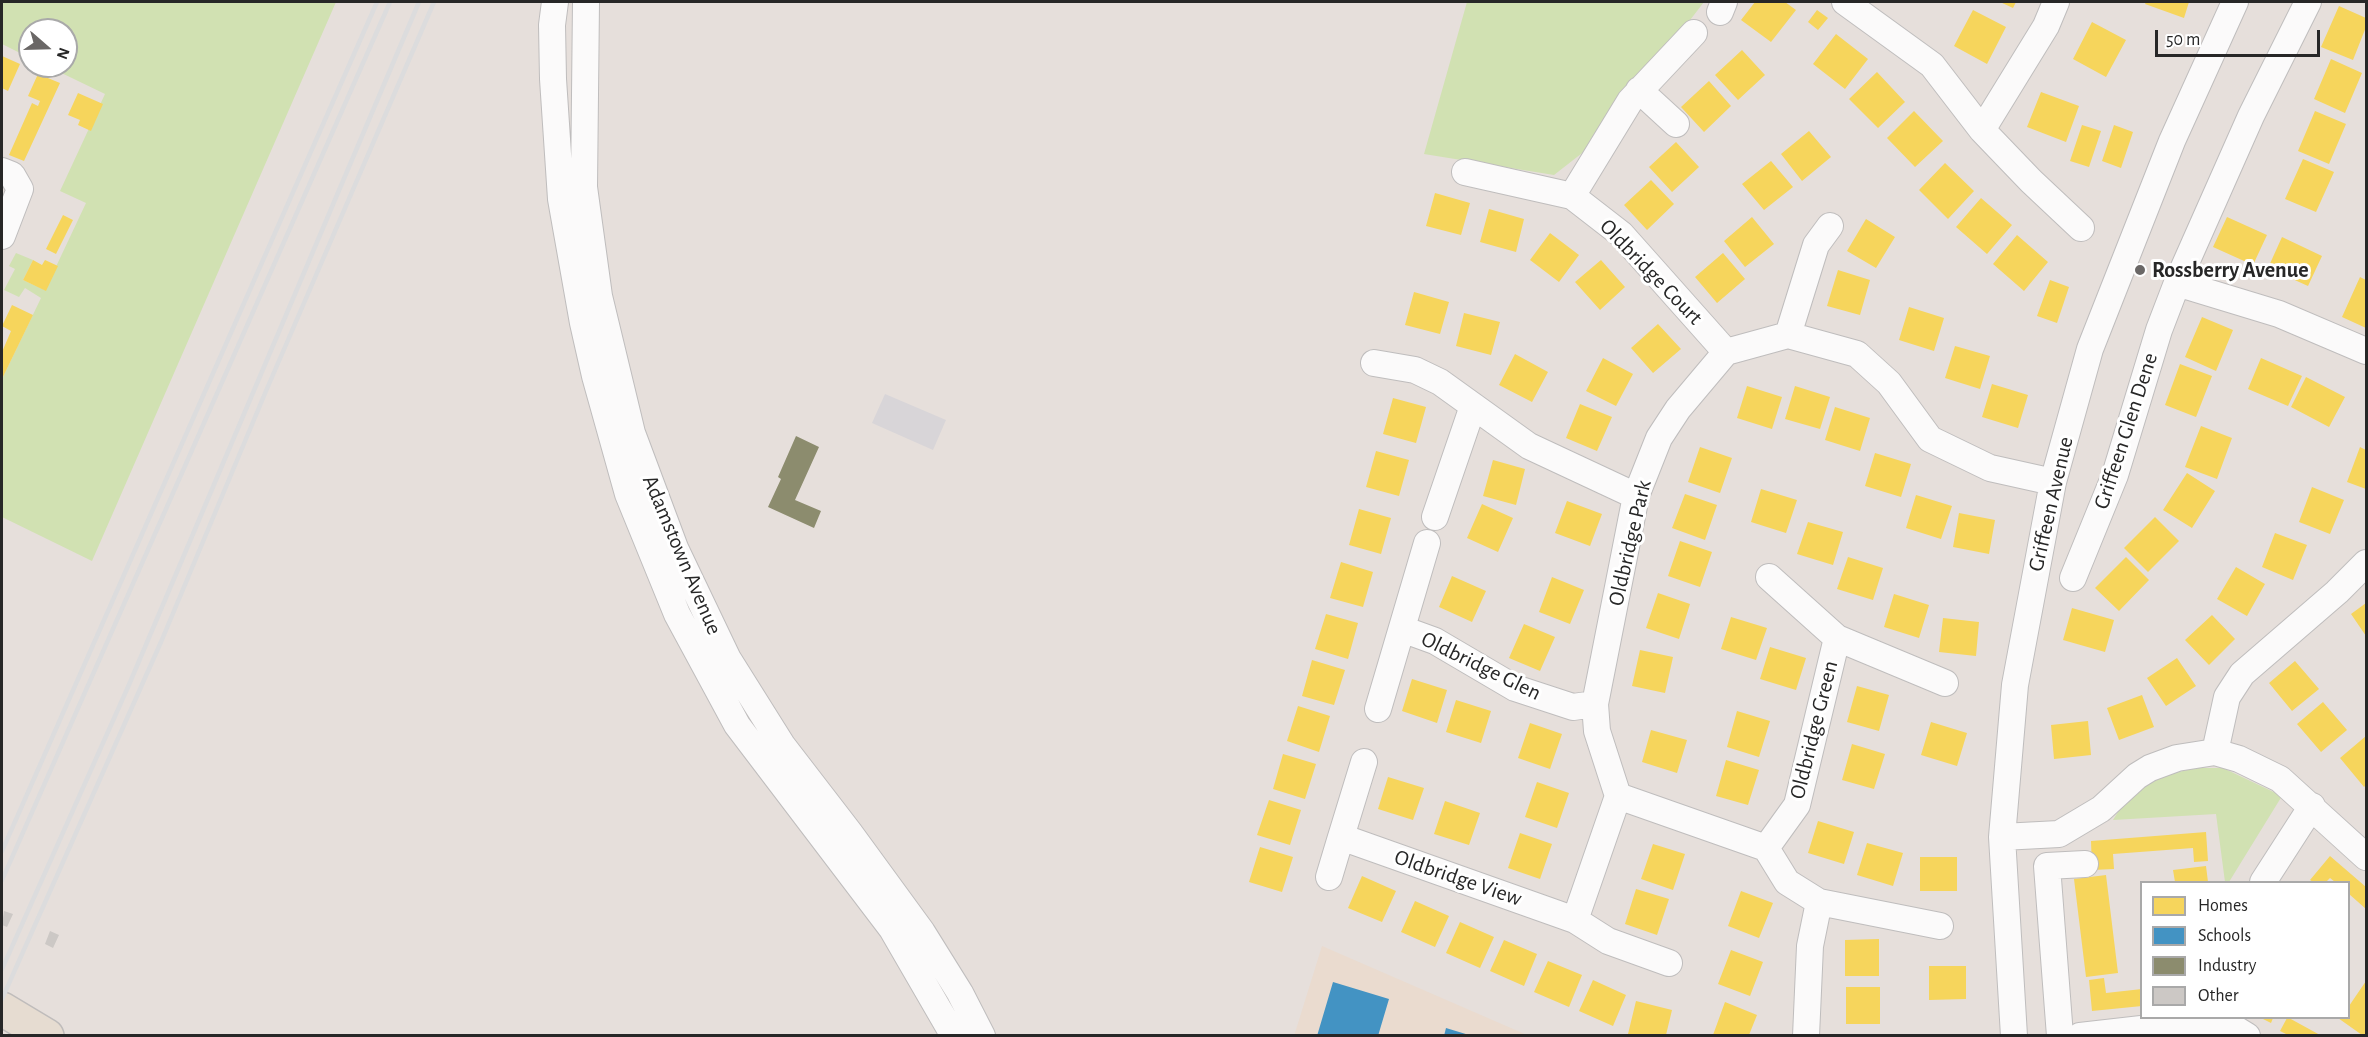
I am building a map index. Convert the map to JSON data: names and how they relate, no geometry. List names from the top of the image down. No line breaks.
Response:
{"streets":{"street":["Oldbridge Court","Griffeen Glen Dene","Griffeen Avenue","Oldbridge Park","Adamstown Avenue","Oldbridge Glen","Oldbridge Green","Oldbridge View"]},"crossings":[["Oldbridge Court","Oldbridge Park"],["Oldbridge Park","Oldbridge Glen"]],"places":["Rossberry Avenue"],"legend":["Homes","Schools","Industry","Other"],"scale_bar":"50 m","north":"right"}
